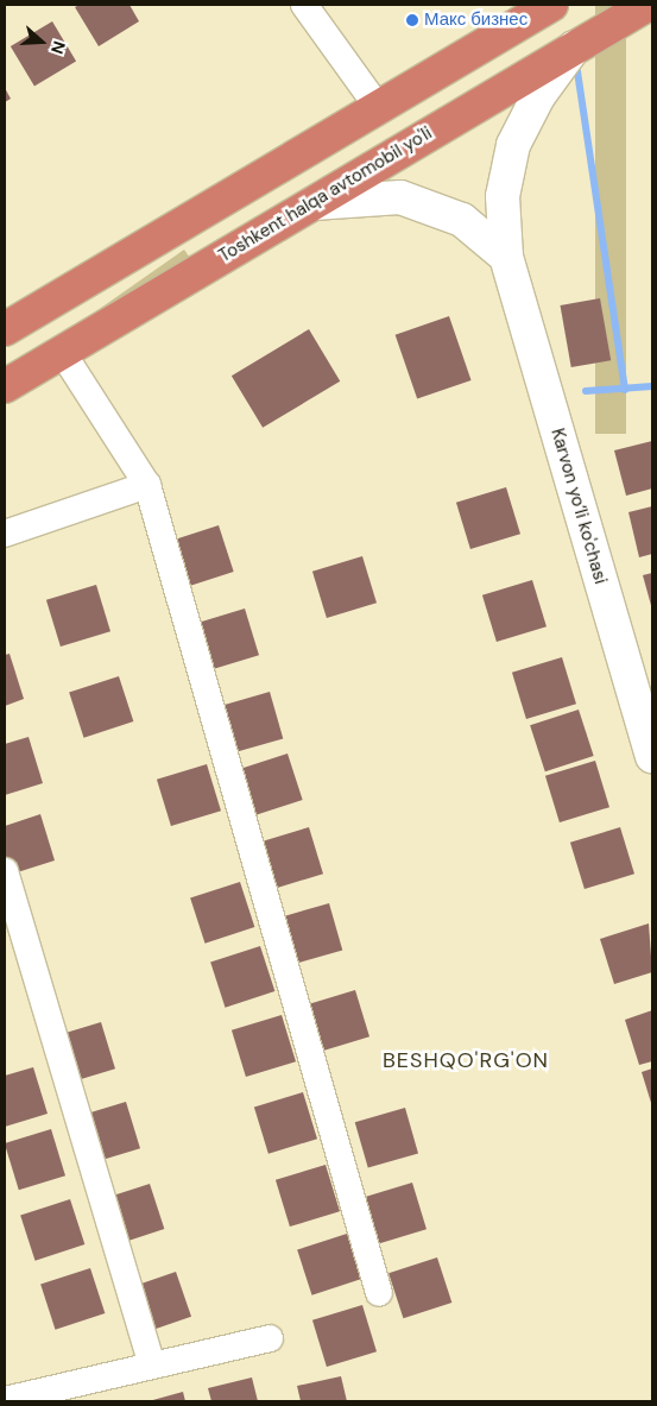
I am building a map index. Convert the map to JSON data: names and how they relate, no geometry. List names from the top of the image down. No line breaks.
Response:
{"streets":{"highway":["Toshkent halqa avtomobil yo'li"],"street":["Karvon yo‘li ko'chasi"]},"crossings":[["Toshkent halqa avtomobil yo'li","Karvon yo‘li ko'chasi"]],"districts":["BESHQO'RG'ON"],"places":["Макс бизнес"],"north":"right"}
